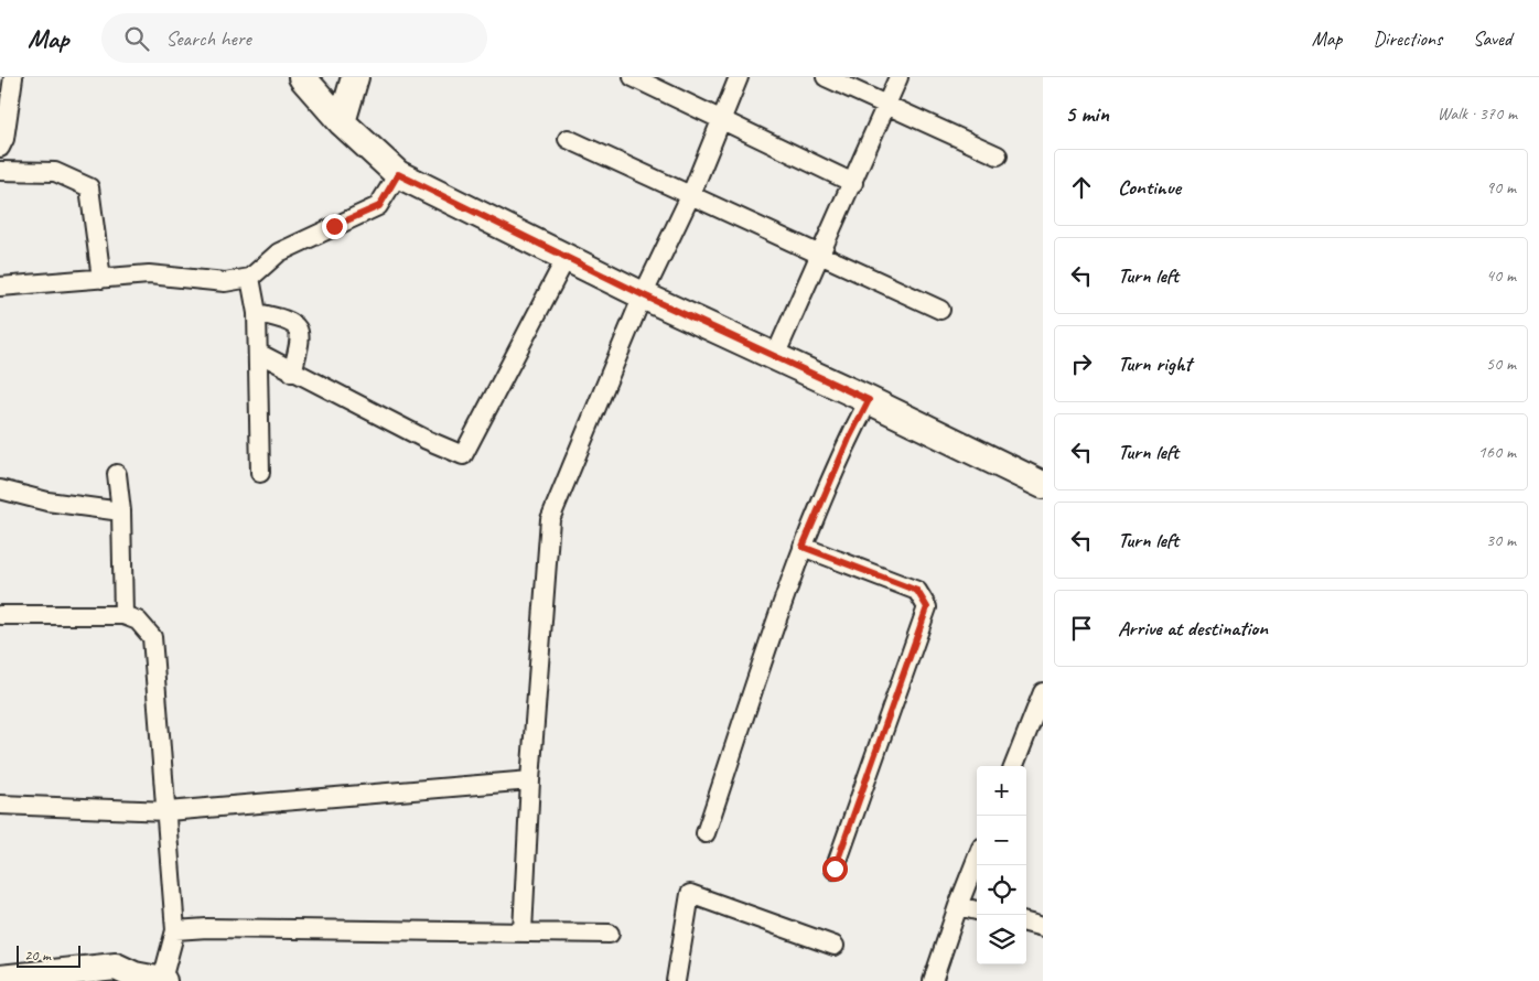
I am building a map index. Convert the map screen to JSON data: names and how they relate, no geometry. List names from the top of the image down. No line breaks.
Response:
{"scale_bar":"20 m","page":{"header":"Map","search":"Search here","nav":["Map","Directions","Saved"],"heading":["5 min","Walk · 370 m"],"list":[["Continue","90 m"],["Turn left","40 m"],["Turn right","50 m"],["Turn left","160 m"],["Turn left","30 m"],"Arrive at destination"],"map_buttons":["+","−"],"scale":"20 m"}}
